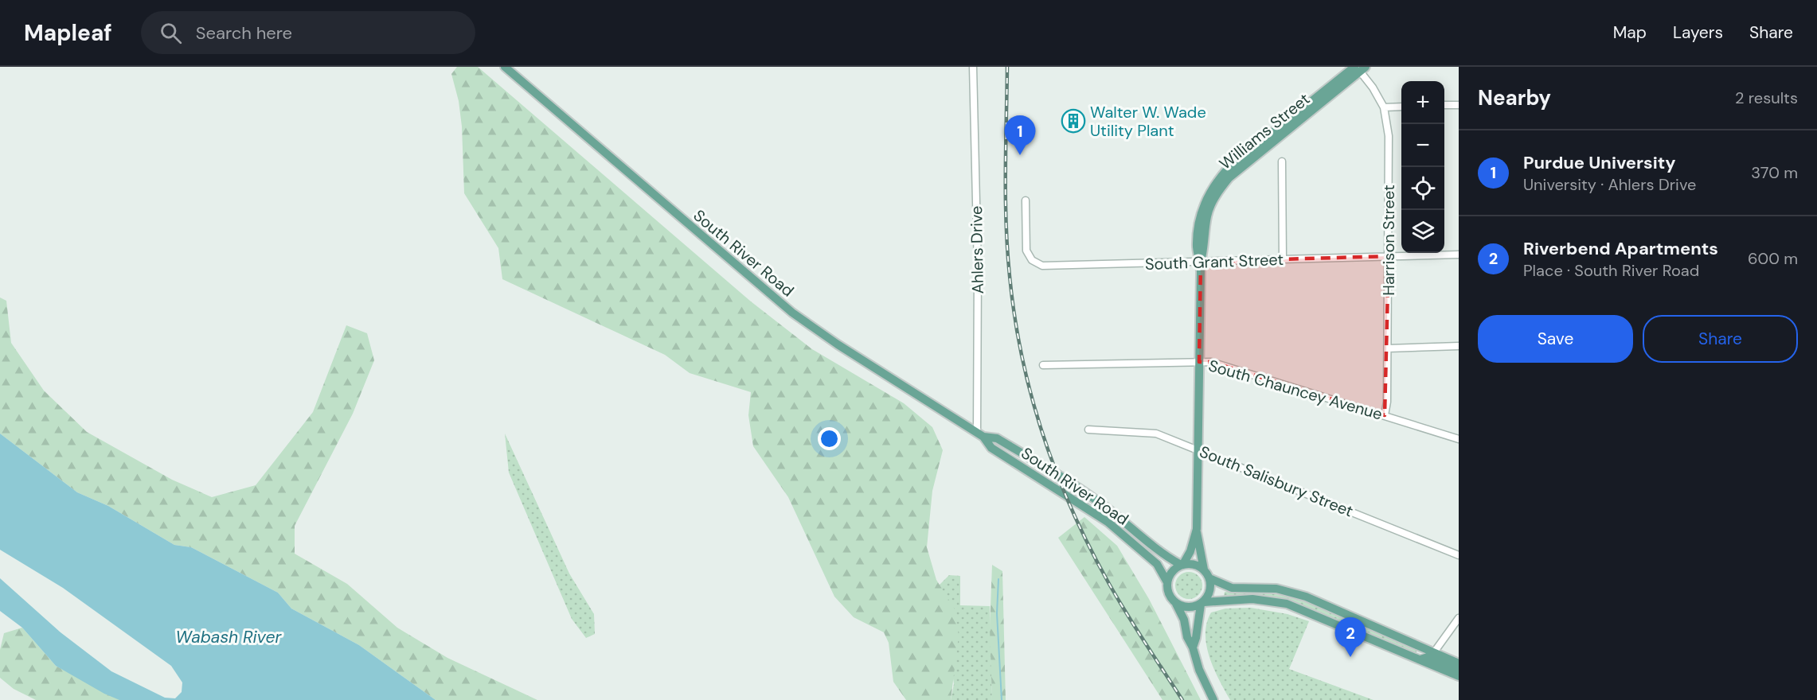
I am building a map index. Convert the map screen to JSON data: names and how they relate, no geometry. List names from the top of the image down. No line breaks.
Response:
{"streets":{"main road":["Williams Street","South River Road"],"street":["Harrison Street","Ahlers Drive","South Grant Street","South Chauncey Avenue","South Salisbury Street"]},"crossings":[["Williams Street","Harrison Street"],["Williams Street","South River Road"],["Williams Street","South Grant Street"],["Williams Street","South Chauncey Avenue"],["Williams Street","South Salisbury Street"],["Harrison Street","South Grant Street"],["Harrison Street","South Chauncey Avenue"],["Ahlers Drive","South River Road"]],"water":["Wabash River"],"places":{"building":["Walter W. Wade Utility Plant"]},"page":{"header":"Mapleaf","search":"Search here","nav":["Map","Layers","Share"],"heading":["Nearby","2 results"],"map_buttons":["+","−"],"pins":["1","2"],"list":[{"mark":"1","name":"Purdue University","note":"University · Ahlers Drive","value":"370 m"},{"mark":"2","name":"Riverbend Apartments","note":"Place · South River Road","value":"600 m"}],"buttons":["Save","Share"]}}
